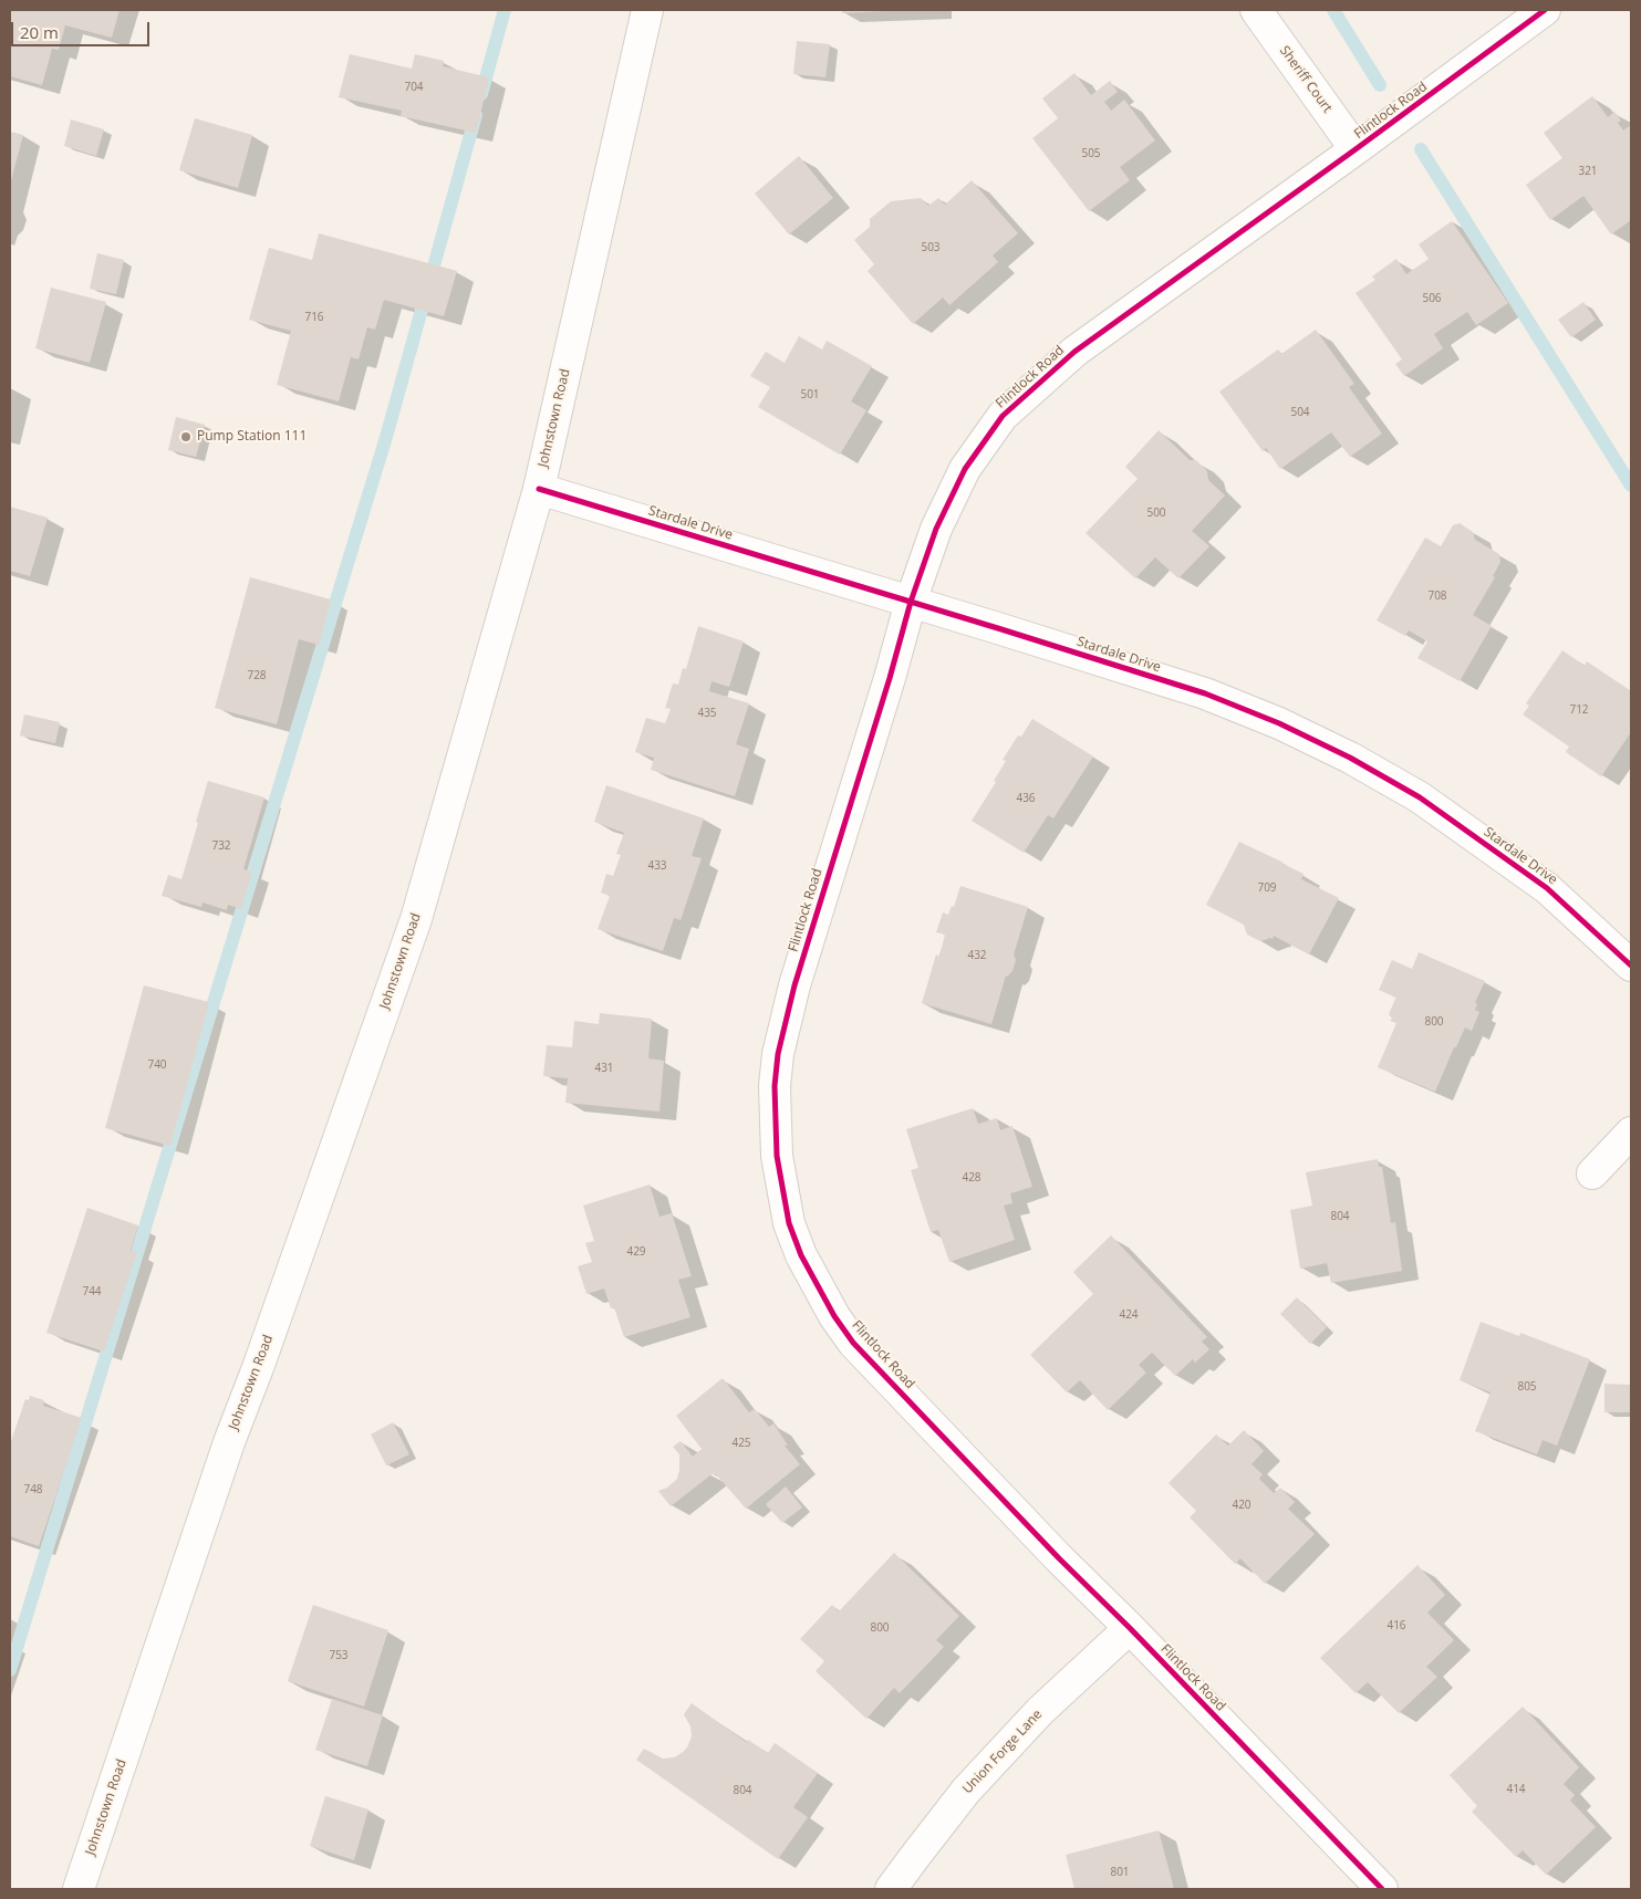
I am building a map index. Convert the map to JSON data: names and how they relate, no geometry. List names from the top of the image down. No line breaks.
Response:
{"streets":{"street":["Sheriff Court","Flintlock Road","Johnstown Road","Stardale Drive","Union Forge Lane"]},"crossings":[["Sheriff Court","Flintlock Road"],["Flintlock Road","Stardale Drive"],["Flintlock Road","Union Forge Lane"],["Johnstown Road","Stardale Drive"]],"places":["Pump Station 111"],"house_numbers":["704","505","321","503","506","716","501","504","500","708","728","712","435","436","732","433","709","432","800","740","431","428","804","429","744","424","805","425","748","420","416","800","753","414","804","801"],"scale_bar":"20 m"}
